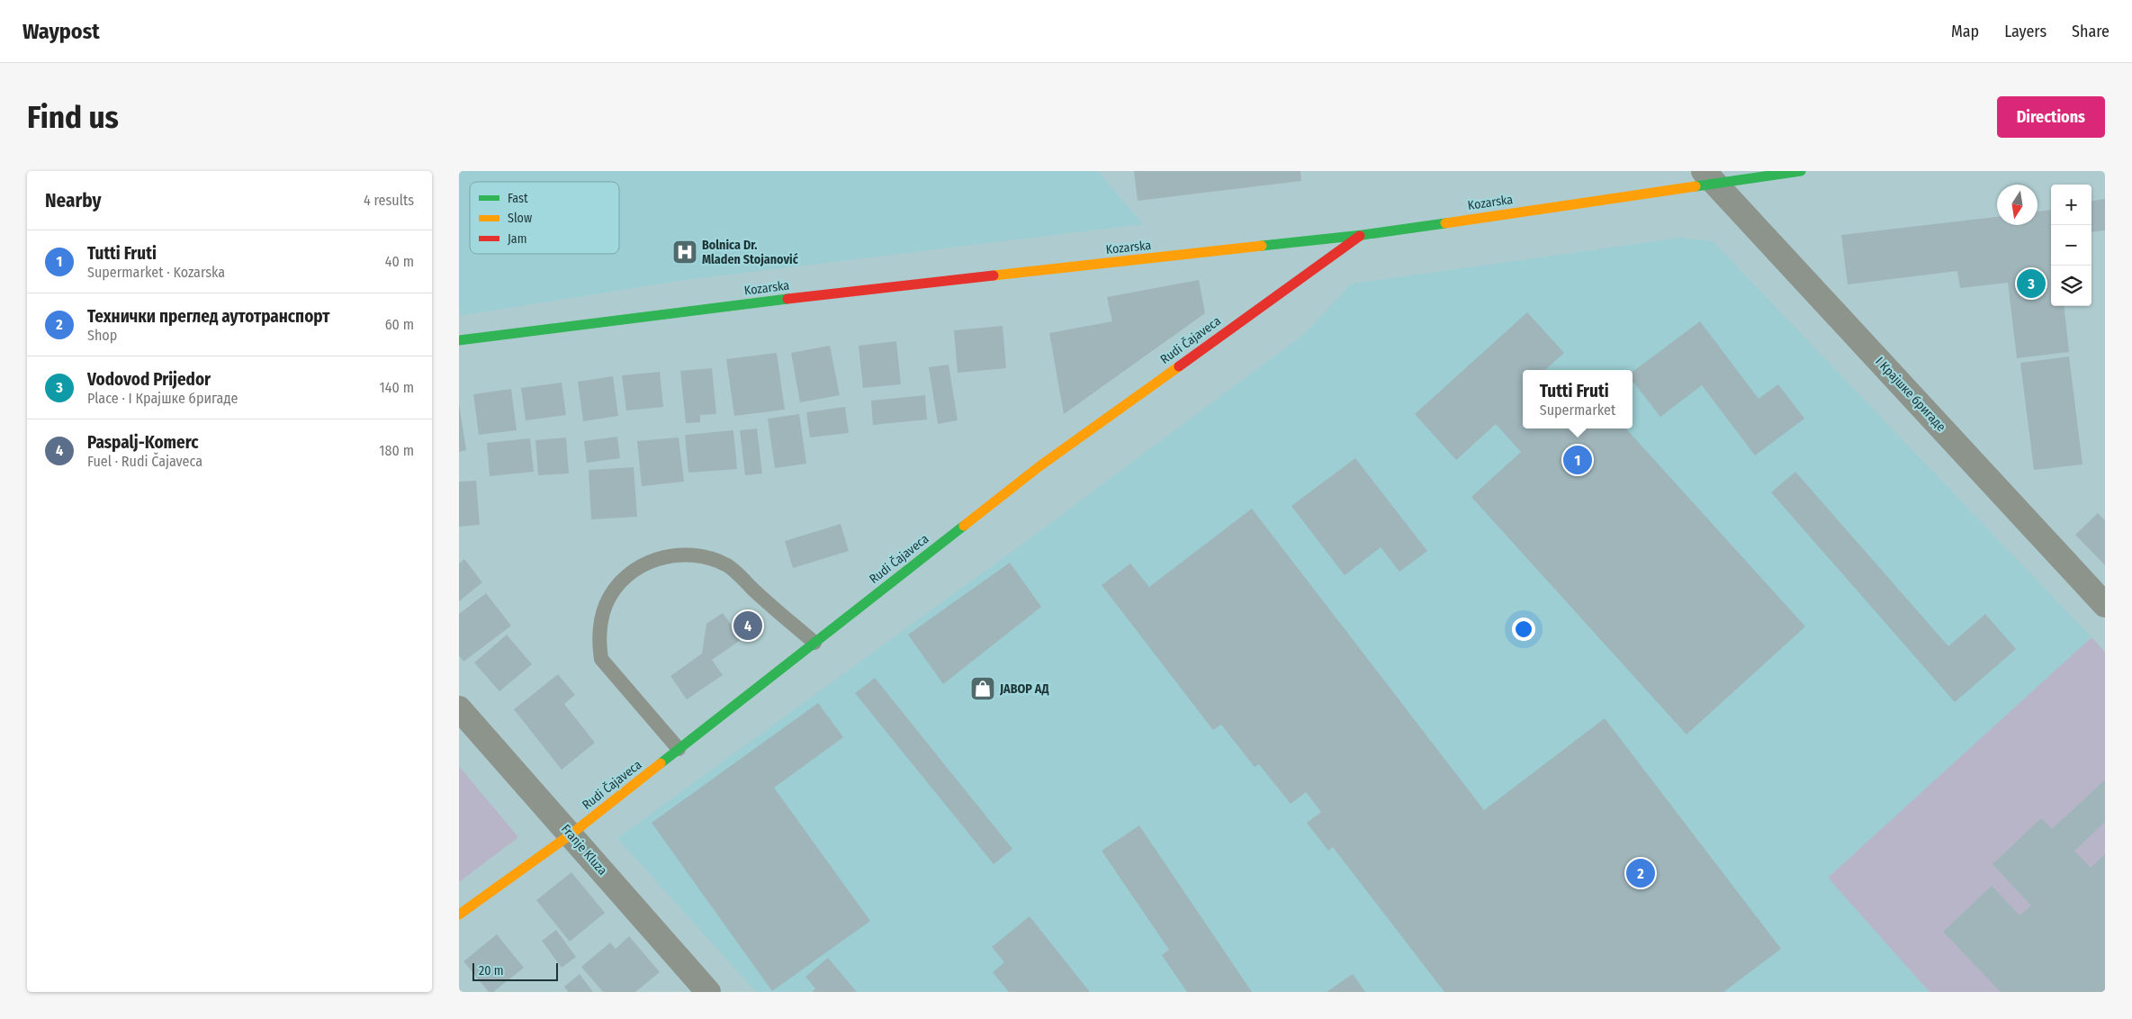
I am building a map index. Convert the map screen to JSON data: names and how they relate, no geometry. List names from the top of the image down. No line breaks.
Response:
{"streets":{"street":["Kozarska","Rudi Čajaveca","I Крајшке бригаде","Franje Kluza"]},"crossings":[["Kozarska","Rudi Čajaveca"],["Kozarska","I Крајшке бригаде"],["Rudi Čajaveca","Franje Kluza"]],"places":{"hospital":["Bolnica Dr. Mladen Stojanović"],"shop":["ЈАВОР АД"]},"legend":["Fast","Slow","Jam"],"scale_bar":"20 m","north":"bottom","page":{"header":"Waypost","nav":["Map","Layers","Share"],"buttons":"Directions","title":"Find us","heading":["Nearby","4 results"],"map_buttons":["+","−"],"list":[{"mark":"1","name":"Tutti Fruti","note":"Supermarket · Kozarska","value":"40 m"},{"mark":"2","name":"Технички преглед аутотранспорт","note":"Shop","value":"60 m"},{"mark":"3","name":"Vodovod Prijedor","note":"Place · I Крајшке бригаде","value":"140 m"},{"mark":"4","name":"Paspalj-Komerc","note":"Fuel · Rudi Čajaveca","value":"180 m"}],"pins":["3","1","4","2"],"popup":["Tutti Fruti","Supermarket"],"scale":"20 m"}}
